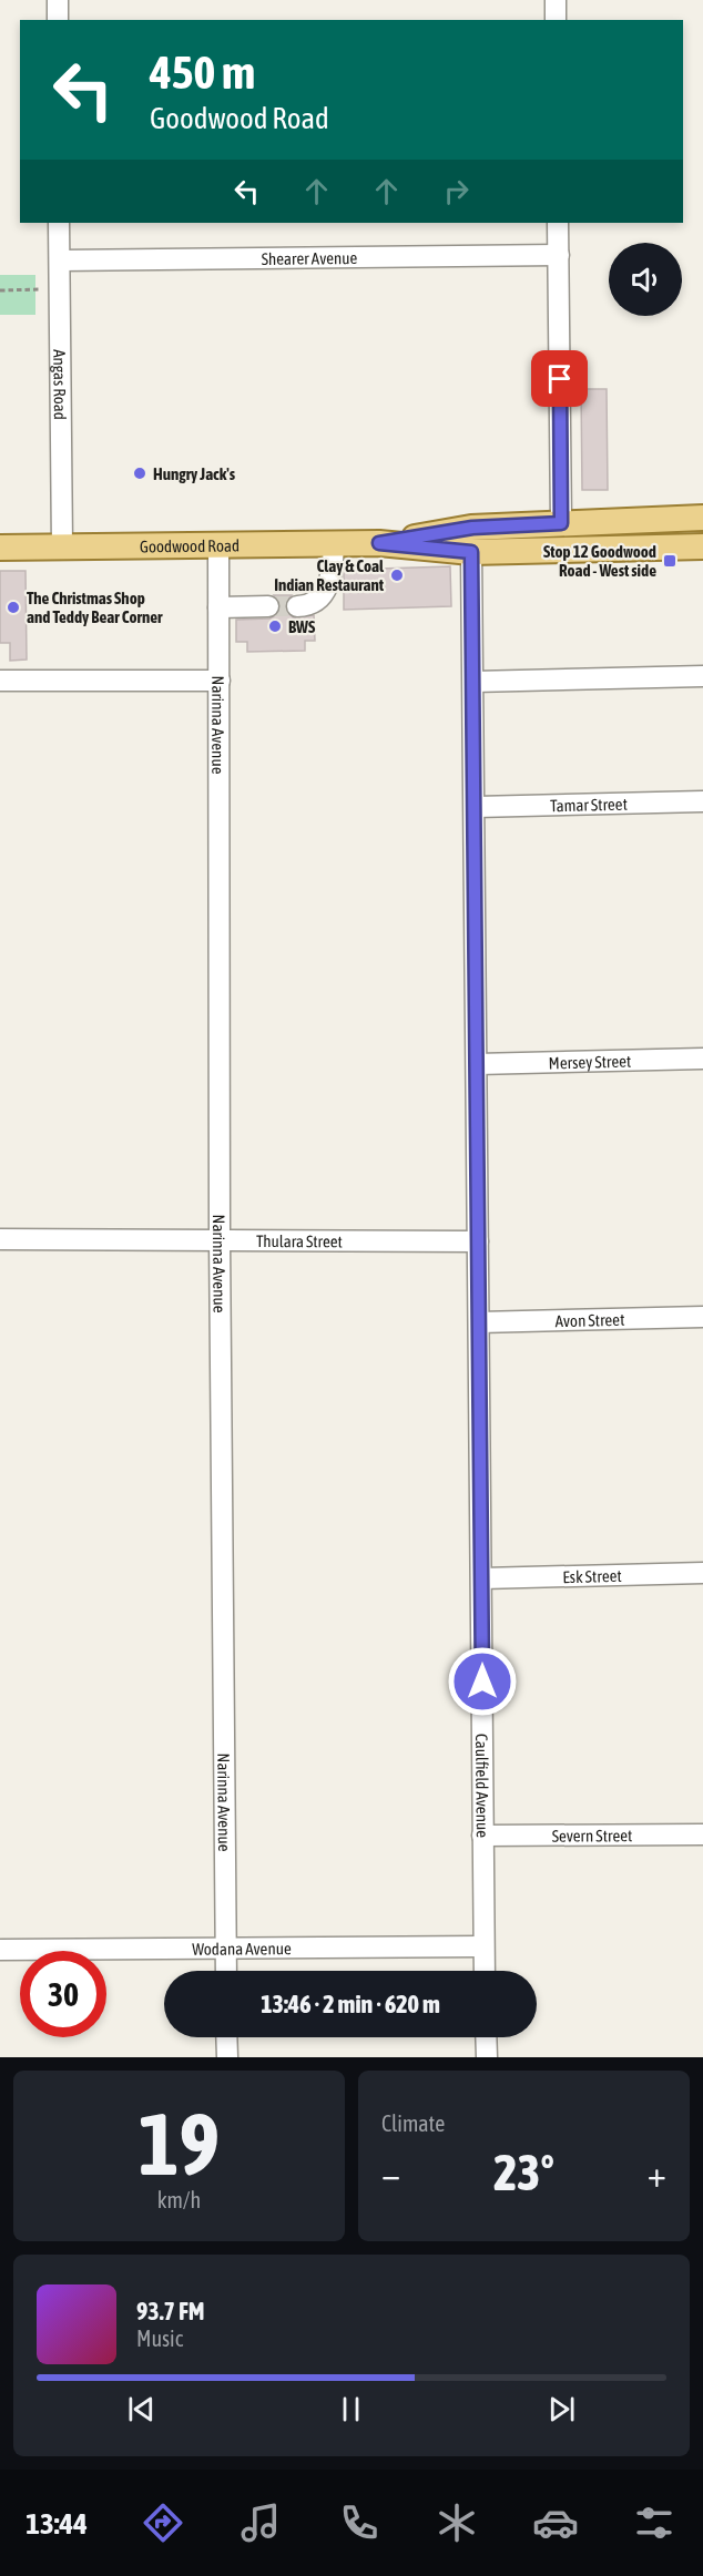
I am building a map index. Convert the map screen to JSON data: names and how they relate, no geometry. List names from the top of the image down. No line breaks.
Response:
{"streets":{"main road":["Goodwood Road"],"street":["Shearer Avenue","Angas Road","Narinna Avenue","Tamar Street","Mersey Street","Thulara Street","Avon Street","Esk Street","Caulfield Avenue","Severn Street","Wodana Avenue"]},"crossings":[["Shearer Avenue","Angas Road"],["Angas Road","Goodwood Road"],["Goodwood Road","Narinna Avenue"],["Goodwood Road","Caulfield Avenue"],["Narinna Avenue","Thulara Street"],["Narinna Avenue","Wodana Avenue"],["Tamar Street","Caulfield Avenue"],["Mersey Street","Caulfield Avenue"],["Thulara Street","Caulfield Avenue"],["Avon Street","Caulfield Avenue"],["Esk Street","Caulfield Avenue"],["Caulfield Avenue","Severn Street"],["Caulfield Avenue","Wodana Avenue"]],"places":{"other":["Hungry Jack's","Clay & Coal Indian Restaurant","The Christmas Shop and Teddy Bear Corner","BWS"],"transit":["Stop 12 Goodwood Road - West side"]},"page":{"turn":["450 m","Goodwood Road"],"limit":"30","trip":"13:46 · 2 min · 620 m","tile":[["19","km/h"],"Climate"],"heat":["−","23°","+"],"song":["93.7 FM","Music"],"tabs":"13:44"}}
